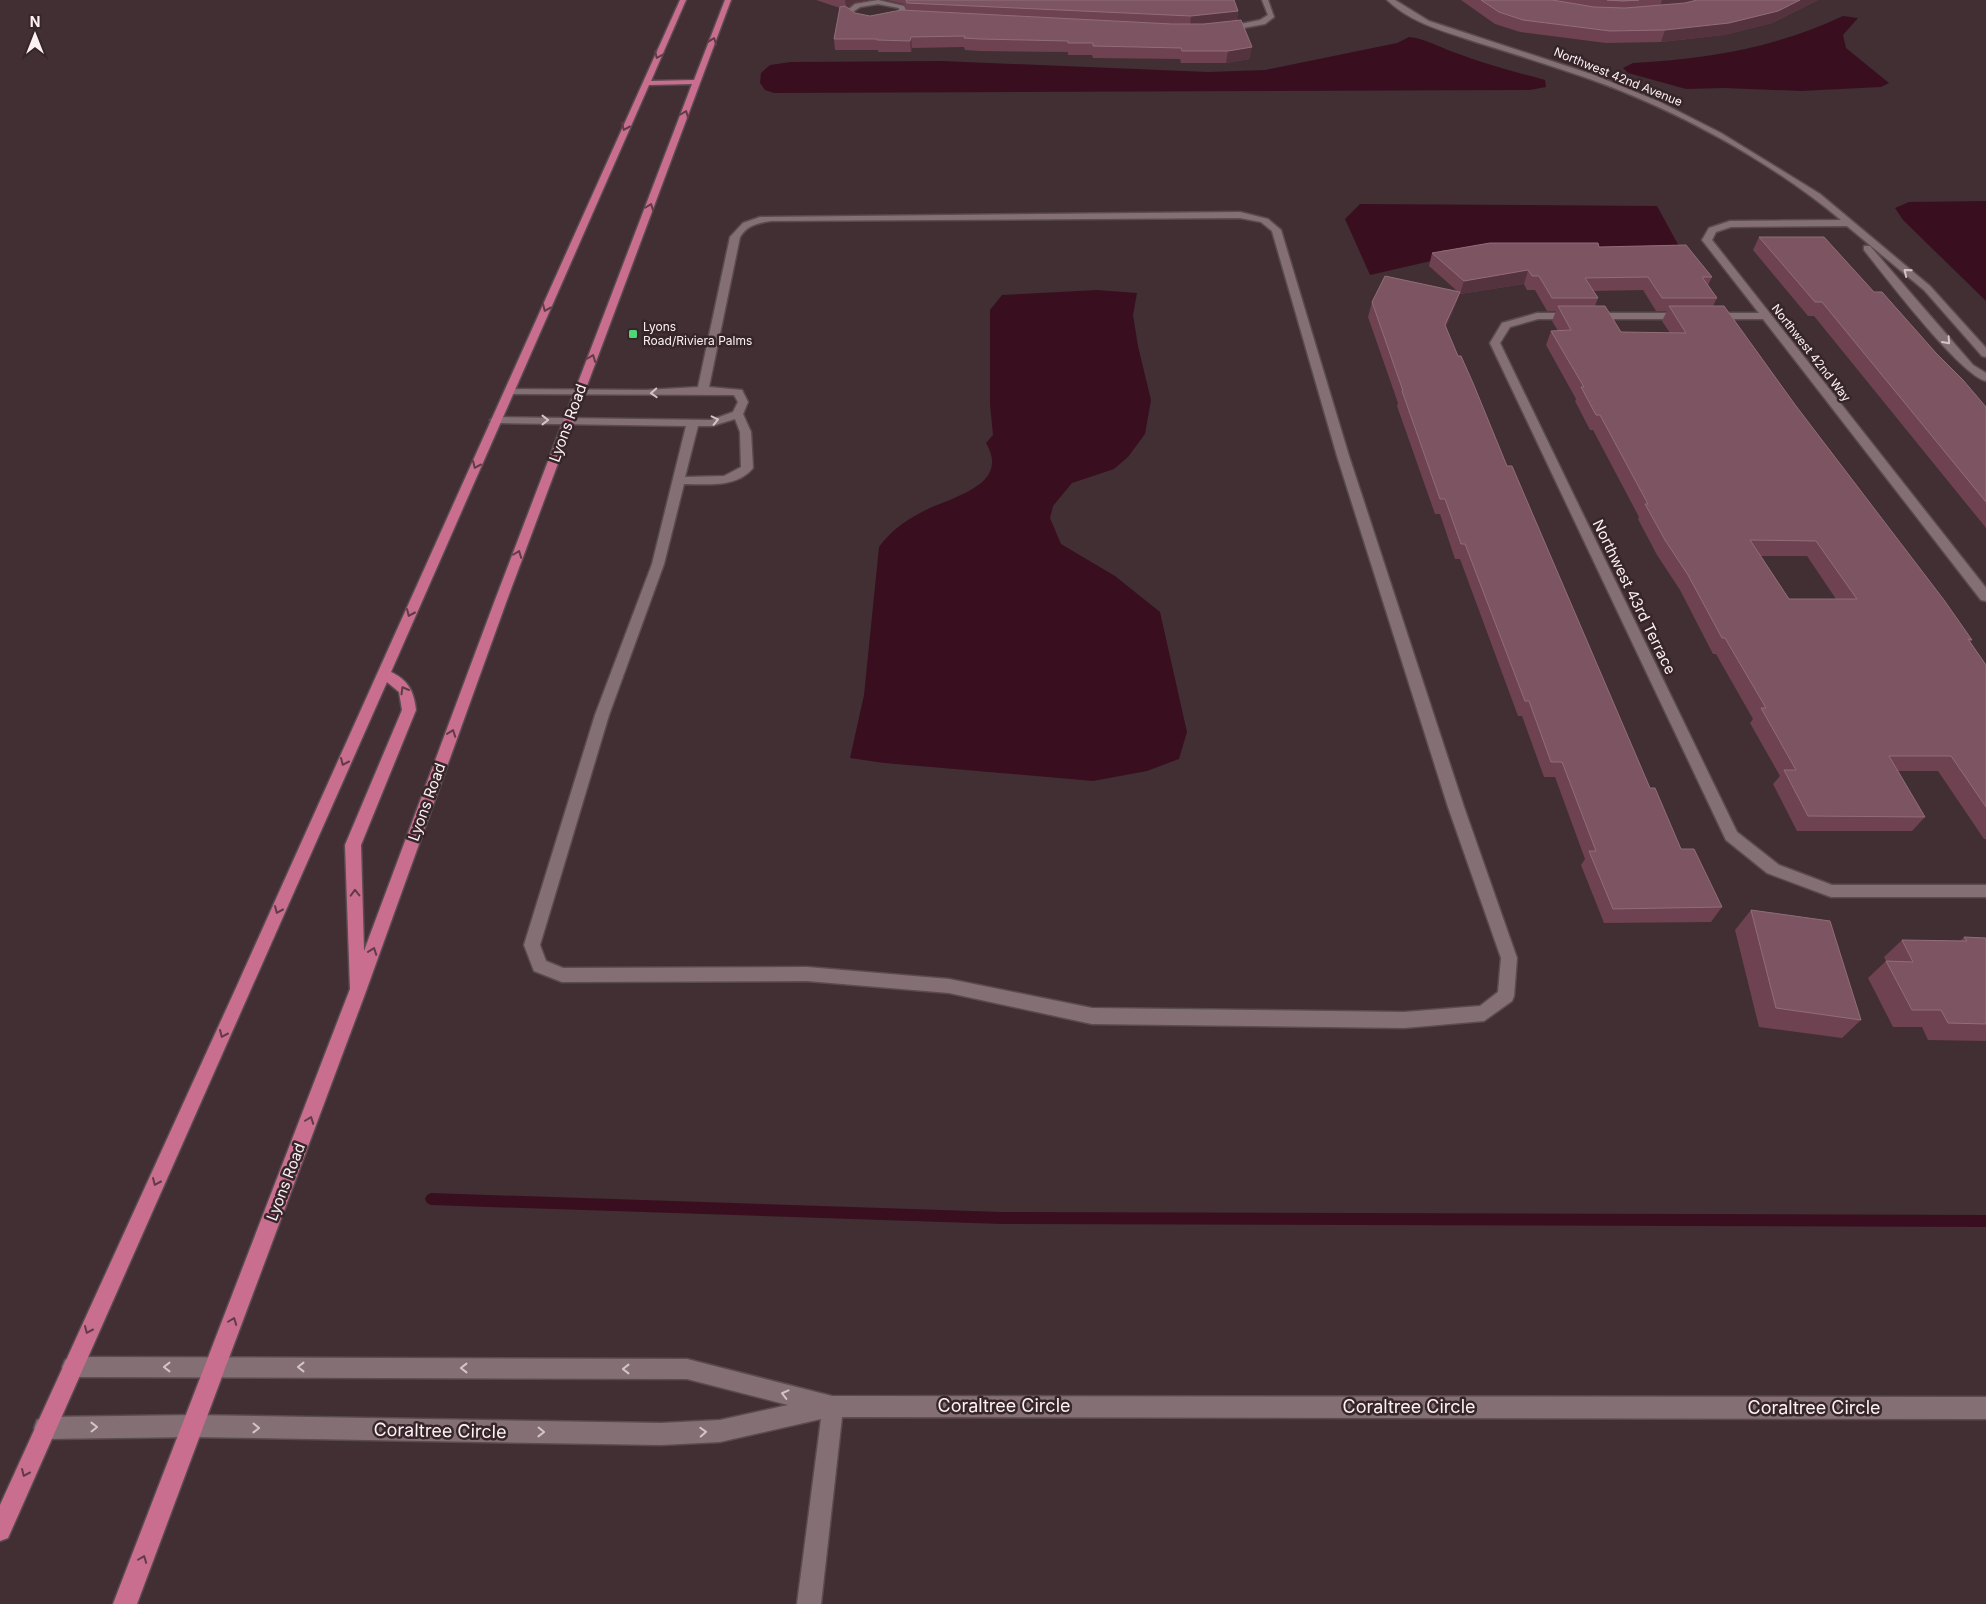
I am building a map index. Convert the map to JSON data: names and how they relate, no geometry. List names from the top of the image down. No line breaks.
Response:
{"streets":{"main road":["Lyons Road"],"street":["Northwest 42nd Avenue","Northwest 42nd Way","Northwest 43rd Terrace","Coraltree Circle"]},"crossings":[["Northwest 42nd Avenue","Northwest 42nd Way"],["Northwest 42nd Way","Northwest 43rd Terrace"],["Lyons Road","Coraltree Circle"]],"places":{"transit":["Lyons Road/Riviera Palms"]},"north":"top"}
